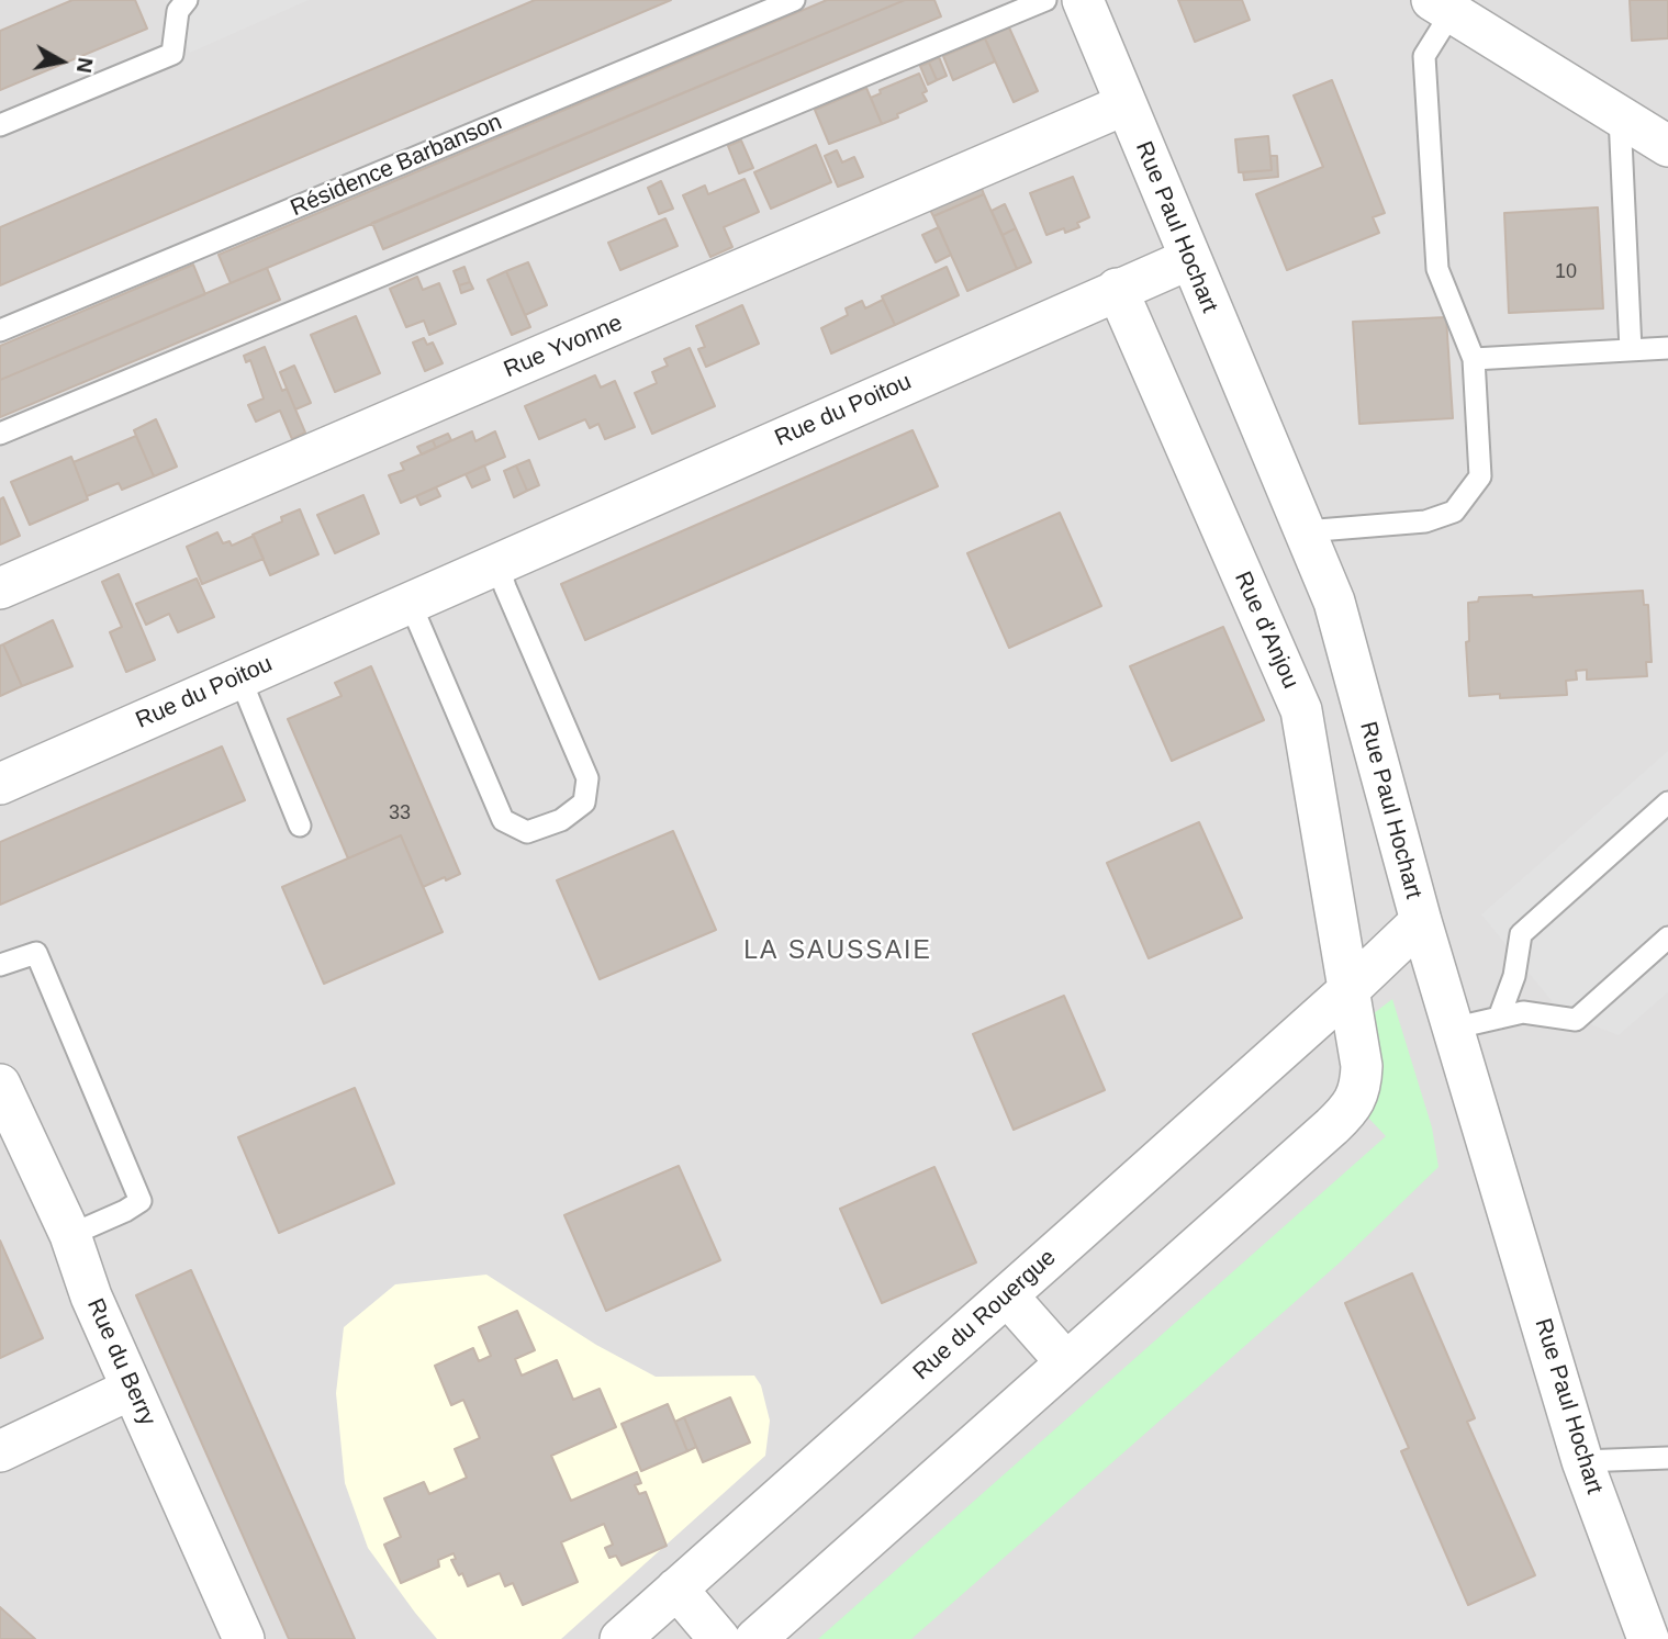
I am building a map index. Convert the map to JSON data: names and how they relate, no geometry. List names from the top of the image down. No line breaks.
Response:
{"streets":{"street":["Rue Paul Hochart","Rue Yvonne","Rue du Poitou","Rue d'Anjou","Rue du Rouergue","Rue du Berry"],"lane":["Résidence Barbanson"]},"crossings":[["Rue Paul Hochart","Rue Yvonne"],["Rue Paul Hochart","Rue du Poitou"],["Rue Paul Hochart","Rue du Rouergue"],["Rue du Poitou","Rue d'Anjou"],["Rue d'Anjou","Rue du Rouergue"]],"districts":["LA SAUSSAIE"],"house_numbers":["10","33"],"north":"right"}
